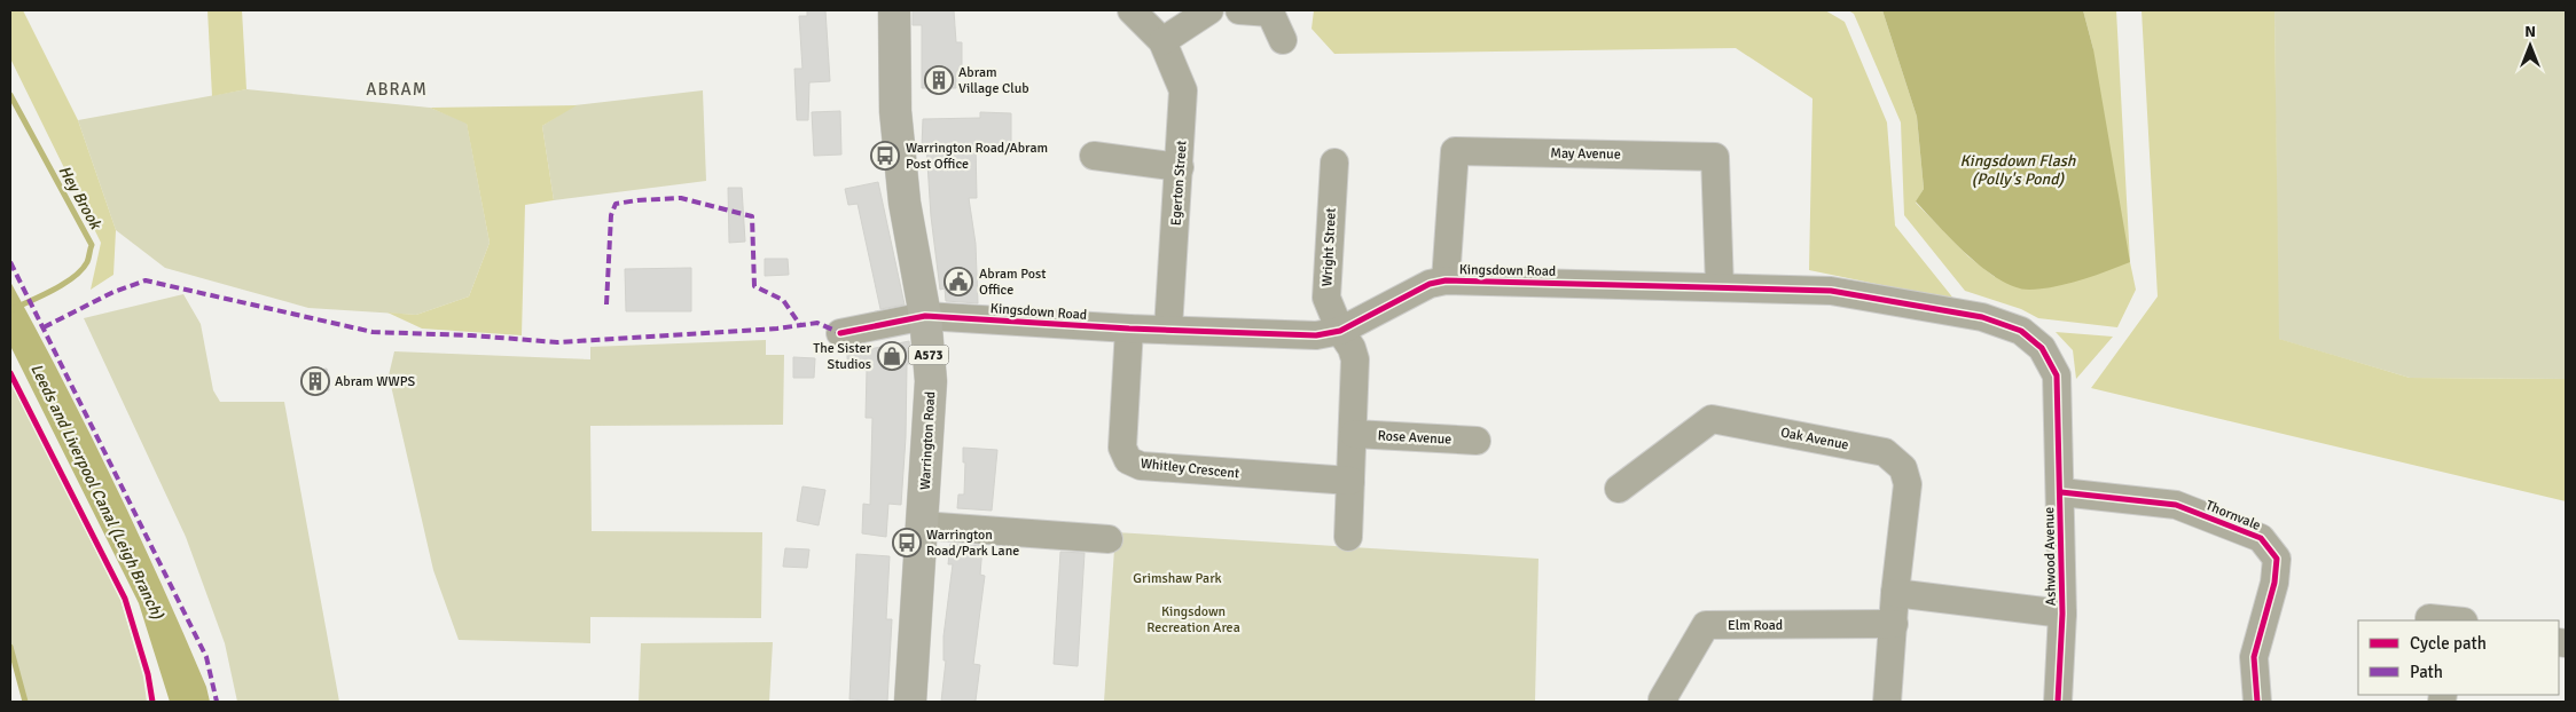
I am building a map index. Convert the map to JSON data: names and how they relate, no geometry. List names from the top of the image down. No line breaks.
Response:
{"streets":{"main road":["A573","Warrington Road"],"street":["May Avenue","Egerton Street","Wright Street","Kingsdown Road","Rose Avenue","Oak Avenue","Whitley Crescent","Thornvale","Ashwood Avenue","Elm Road"]},"crossings":[["May Avenue","Kingsdown Road"],["Egerton Street","Kingsdown Road"],["Wright Street","Kingsdown Road"],["Kingsdown Road","Warrington Road"],["Kingsdown Road","Whitley Crescent"],["Kingsdown Road","Ashwood Avenue"],["Oak Avenue","Elm Road"],["Thornvale","Ashwood Avenue"]],"districts":["ABRAM"],"water":["Kingsdown Flash (Polly's Pond)","Hey Brook","Leeds and Liverpool Canal (Leigh Branch)"],"parks":["Grimshaw Park","Kingsdown Recreation Area"],"places":{"building":["Abram Village Club","Abram WWPS"],"bus stop":["Warrington Road/Abram Post Office","Warrington Road/Park Lane"],"public building":["Abram Post Office"],"shop":["The Sister Studios"]},"legend":["Cycle path","Path"],"north":"top"}
